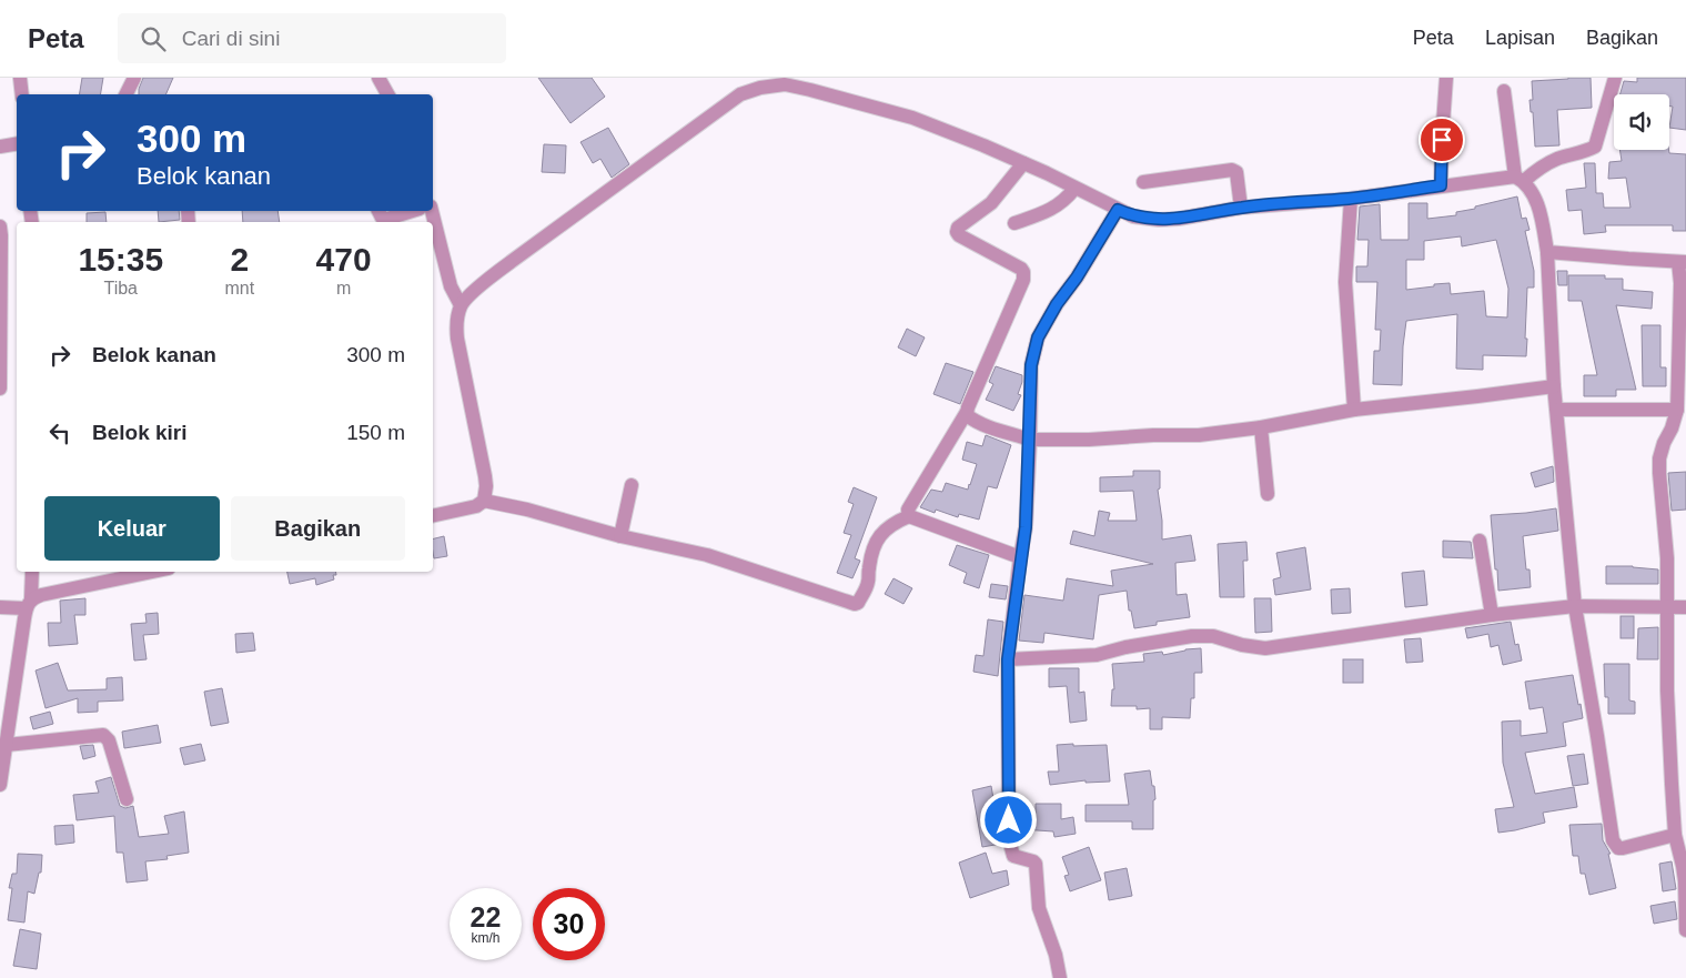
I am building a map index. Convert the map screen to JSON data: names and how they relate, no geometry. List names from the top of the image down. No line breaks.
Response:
{"page":{"header":"Peta","search":"Cari di sini","nav":["Peta","Lapisan","Bagikan"],"turn":["300 m","Belok kanan"],"eta":["15:35","Tiba","2","mnt","470","m"],"list":[{"name":"Belok kanan","value":"300 m"},{"name":"Belok kiri","value":"150 m"}],"buttons":["Keluar","Bagikan"],"speed":"22 km/h","limit":"30"}}
